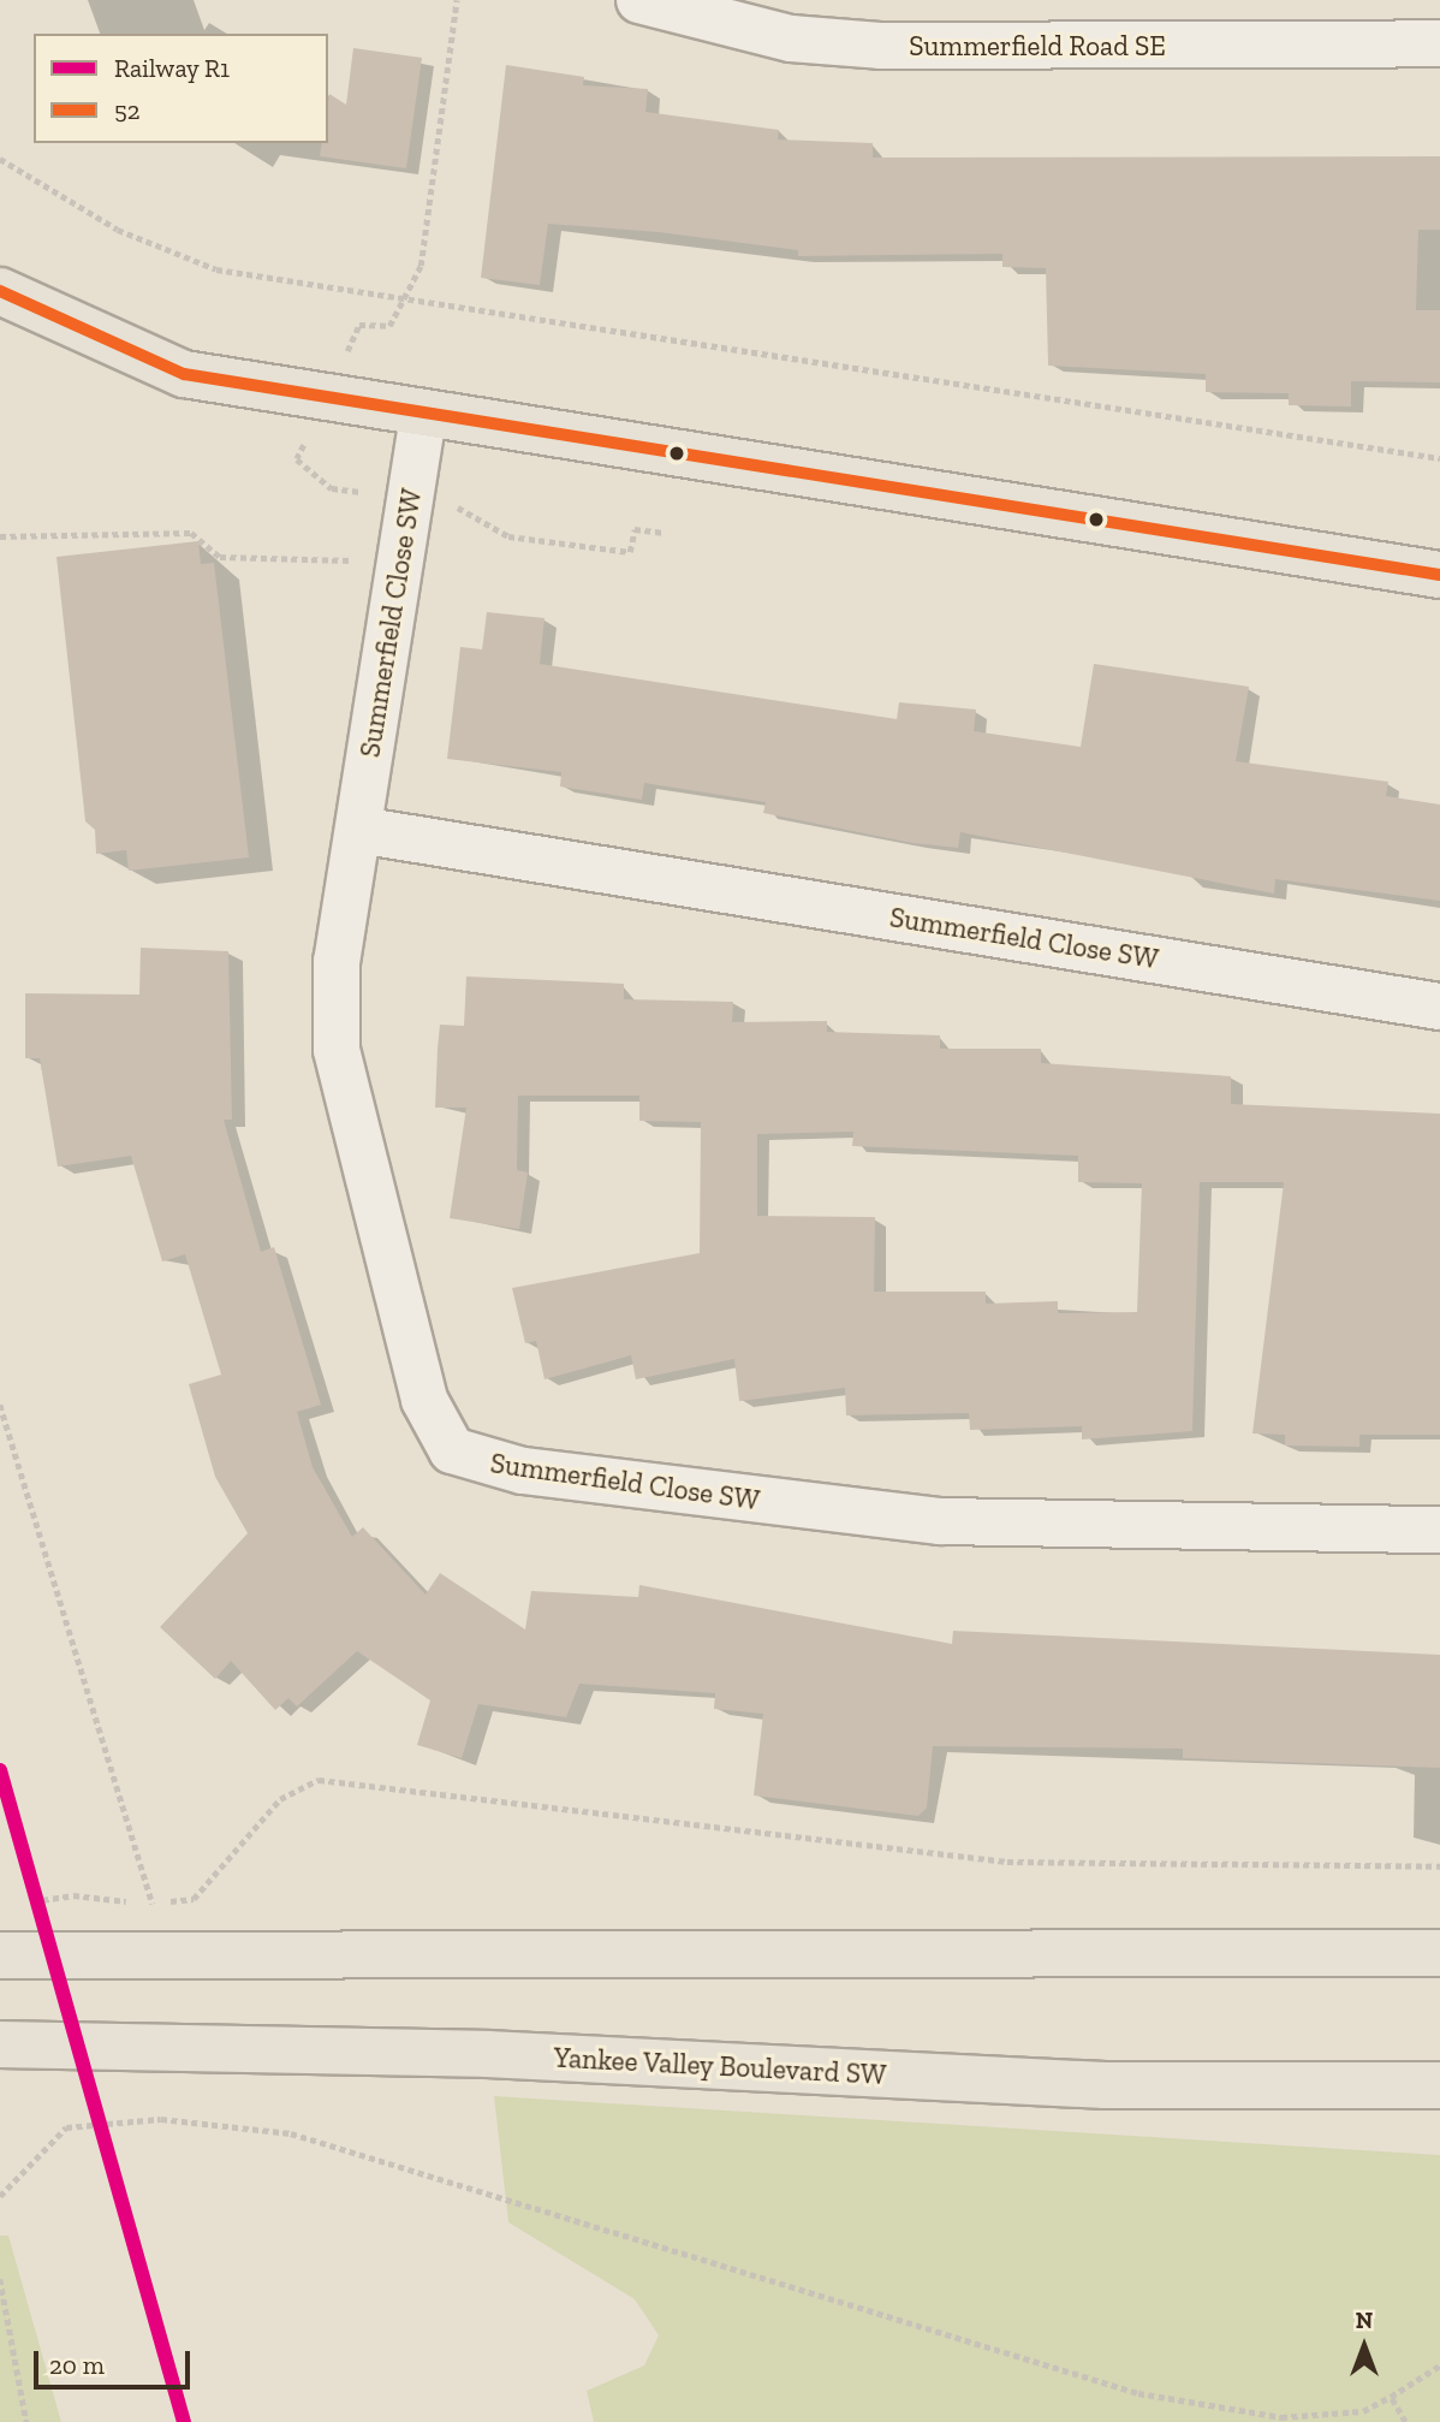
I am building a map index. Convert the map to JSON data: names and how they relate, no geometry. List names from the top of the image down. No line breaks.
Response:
{"streets":{"main road":["Yankee Valley Boulevard SW"],"street":["Summerfield Road SE","Summerfield Close SW"]},"lines":["transit line 52","rail line R1"],"legend":["Railway R1","52"],"scale_bar":"20 m","north":"top"}
